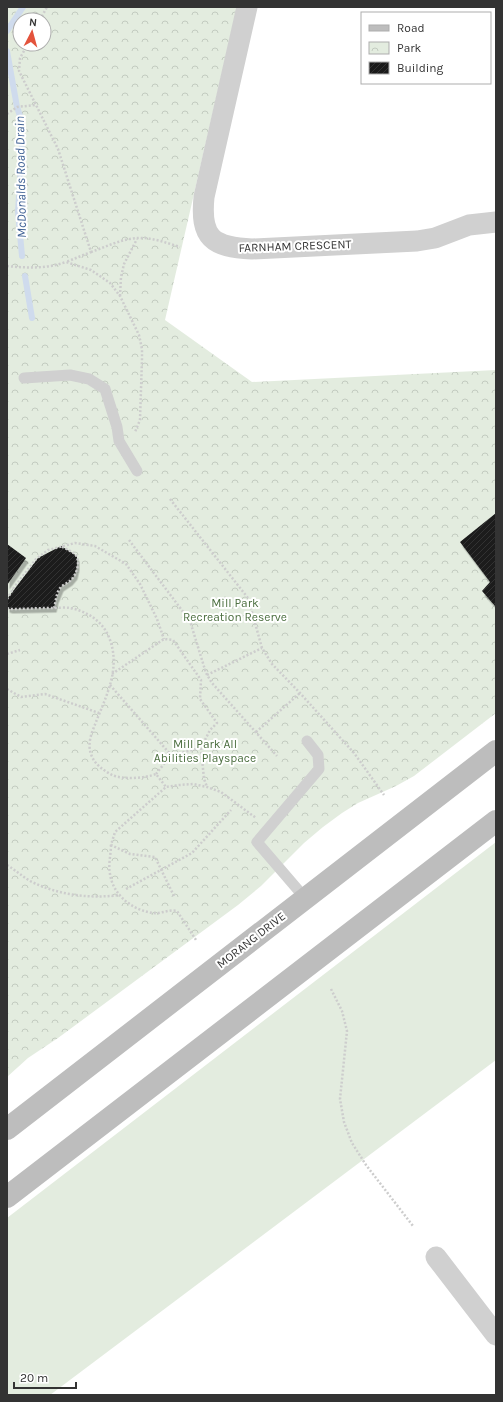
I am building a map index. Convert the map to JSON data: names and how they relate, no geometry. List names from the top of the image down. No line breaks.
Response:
{"streets":{"main road":["MORANG DRIVE"],"street":["FARNHAM CRESCENT"]},"water":["McDonalds Road Drain"],"parks":["Mill Park Recreation Reserve","Mill Park All Abilities Playspace"],"legend":["Road","Park","Building"],"scale_bar":"20 m","north":"top"}
